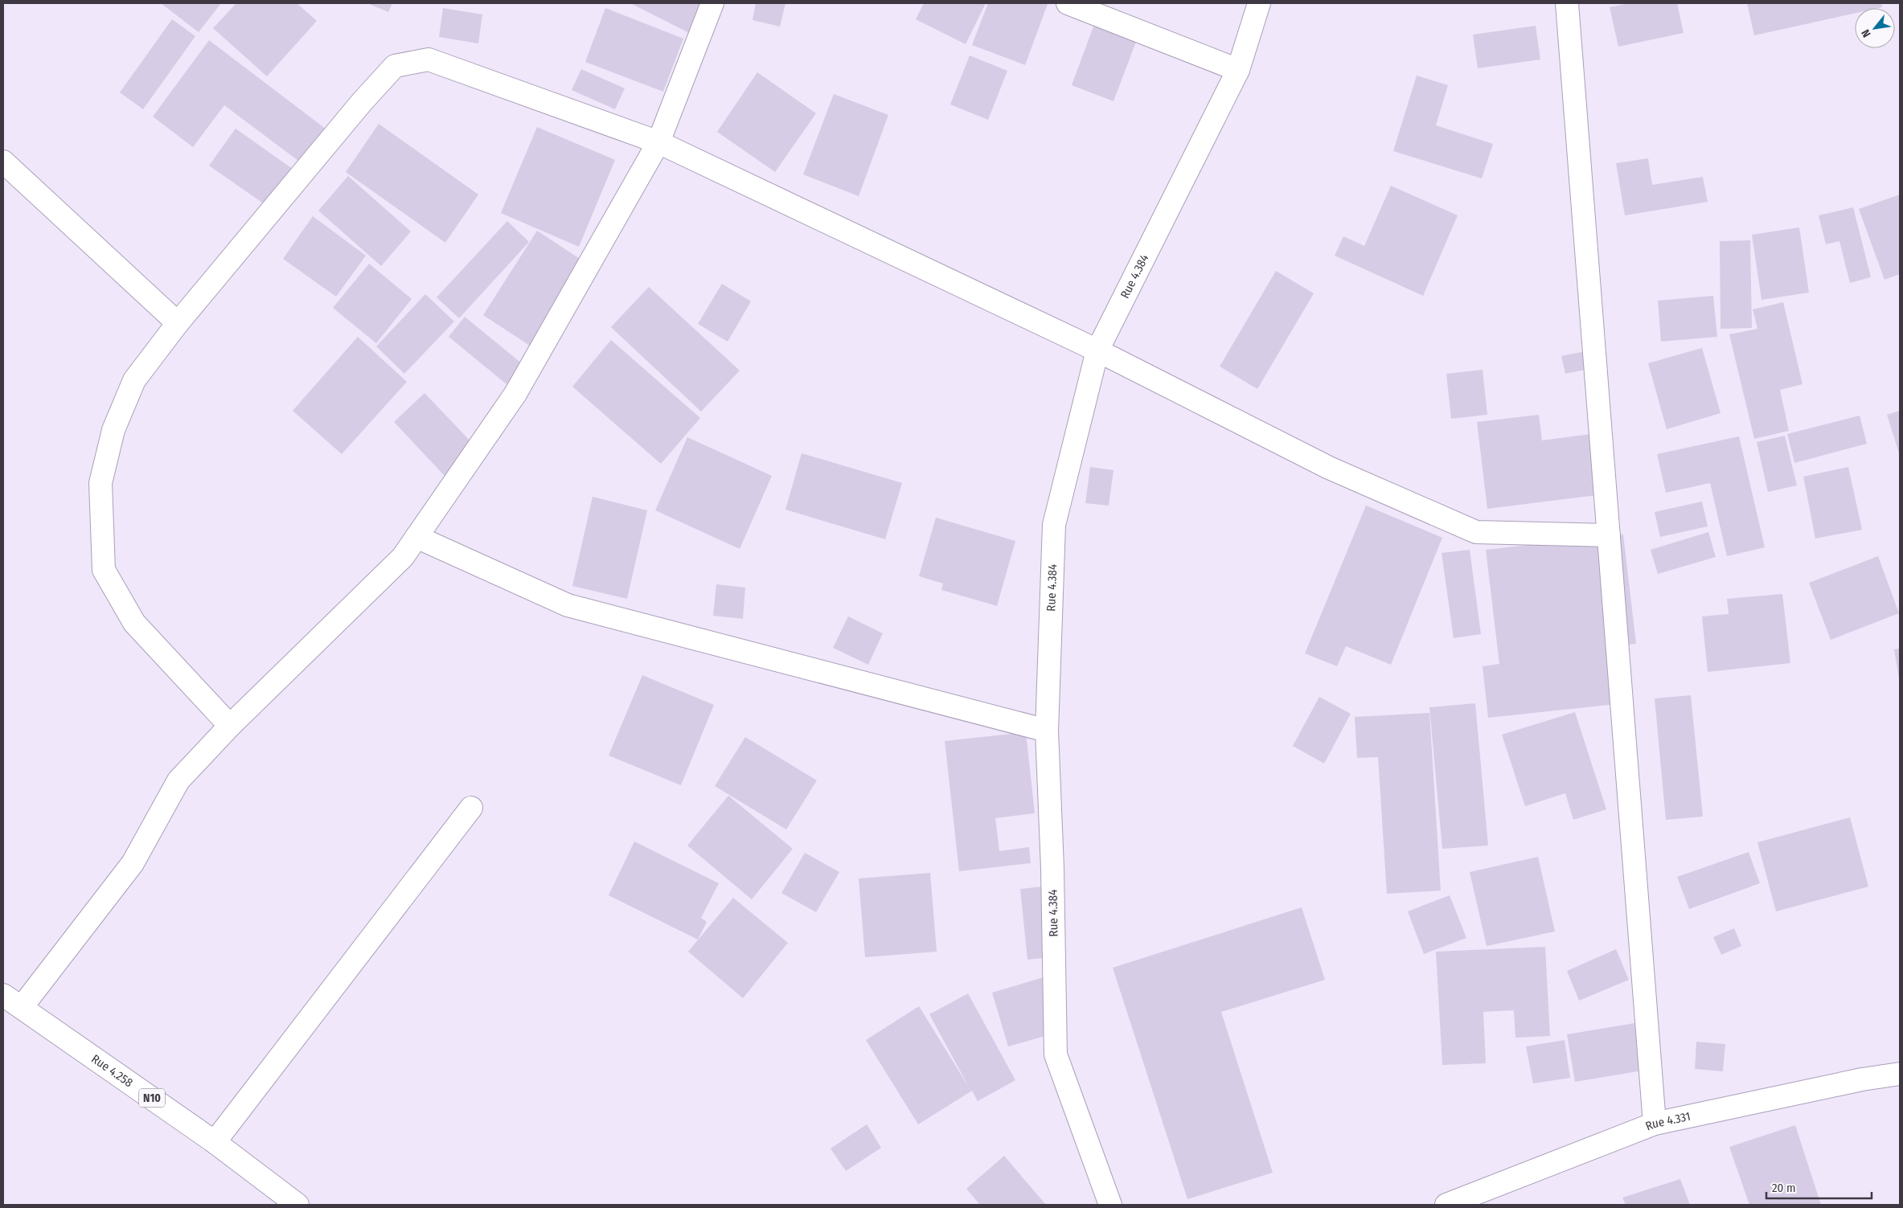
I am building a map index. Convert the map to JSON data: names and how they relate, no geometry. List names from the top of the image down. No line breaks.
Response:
{"streets":{"main road":["Rue 4.384","Rue 4.258","N10","Rue 4.331"]},"scale_bar":"20 m","north":"bottom left"}
